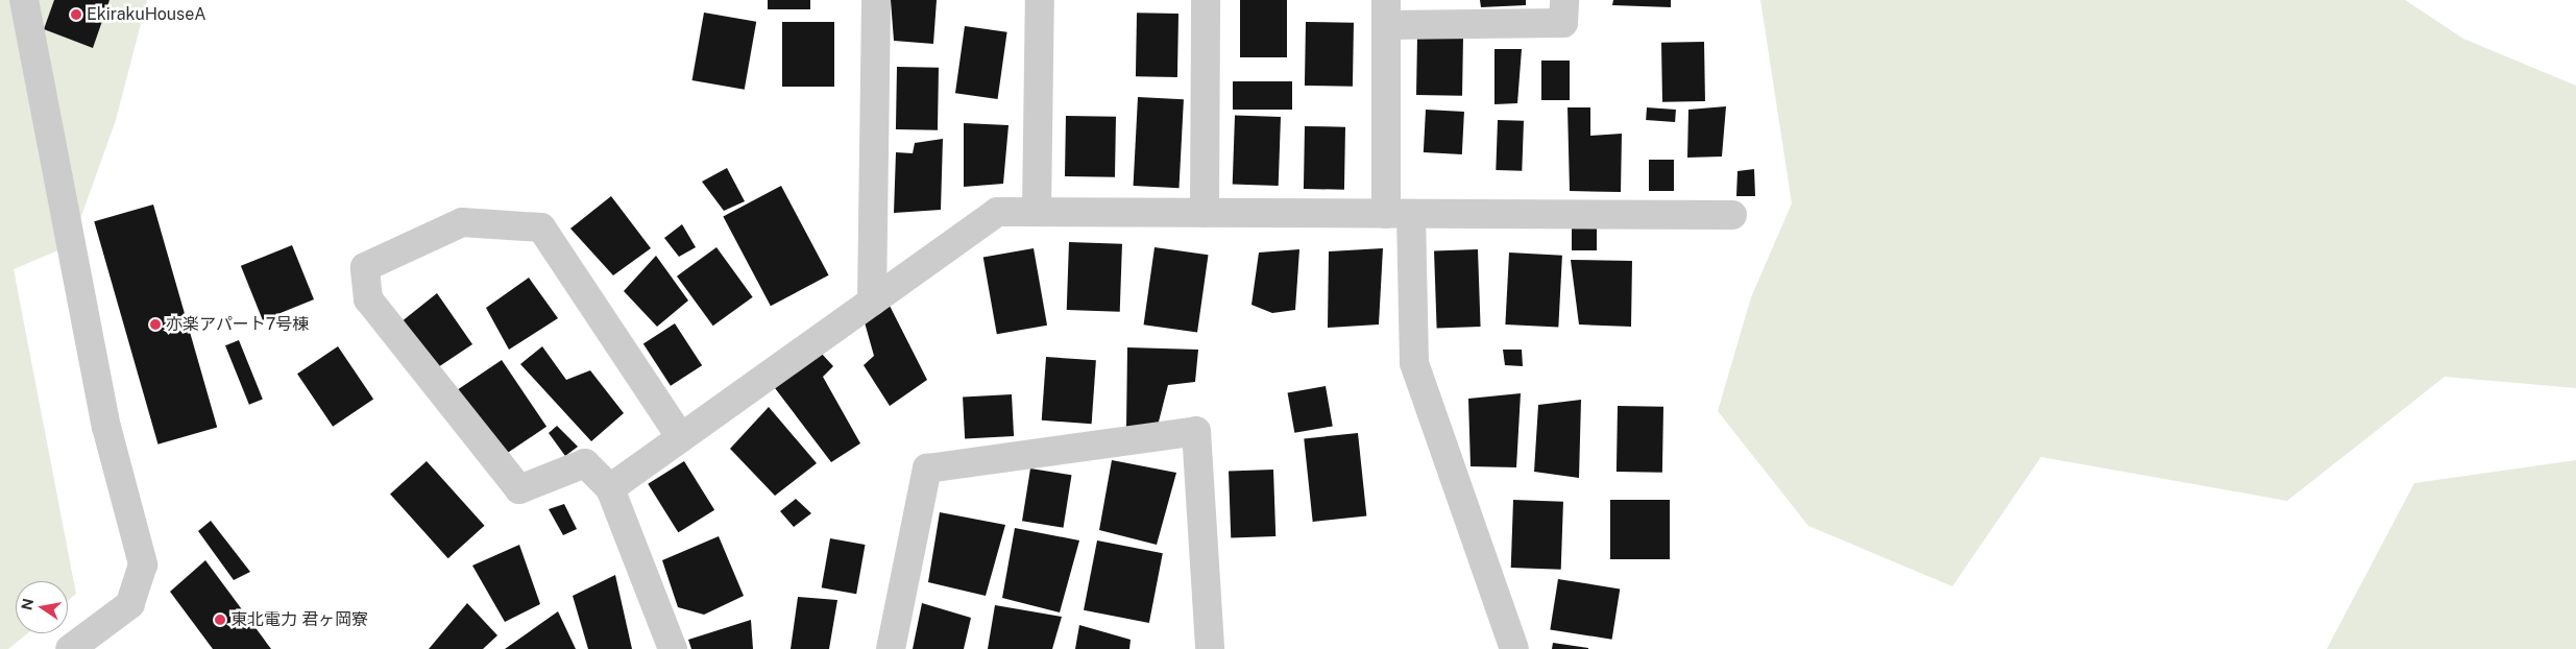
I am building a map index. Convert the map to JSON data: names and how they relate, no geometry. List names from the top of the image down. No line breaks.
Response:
{"places":["EkirakuHouseA","亦楽アパート7号棟","東北電力 君ヶ岡寮"],"north":"left"}
